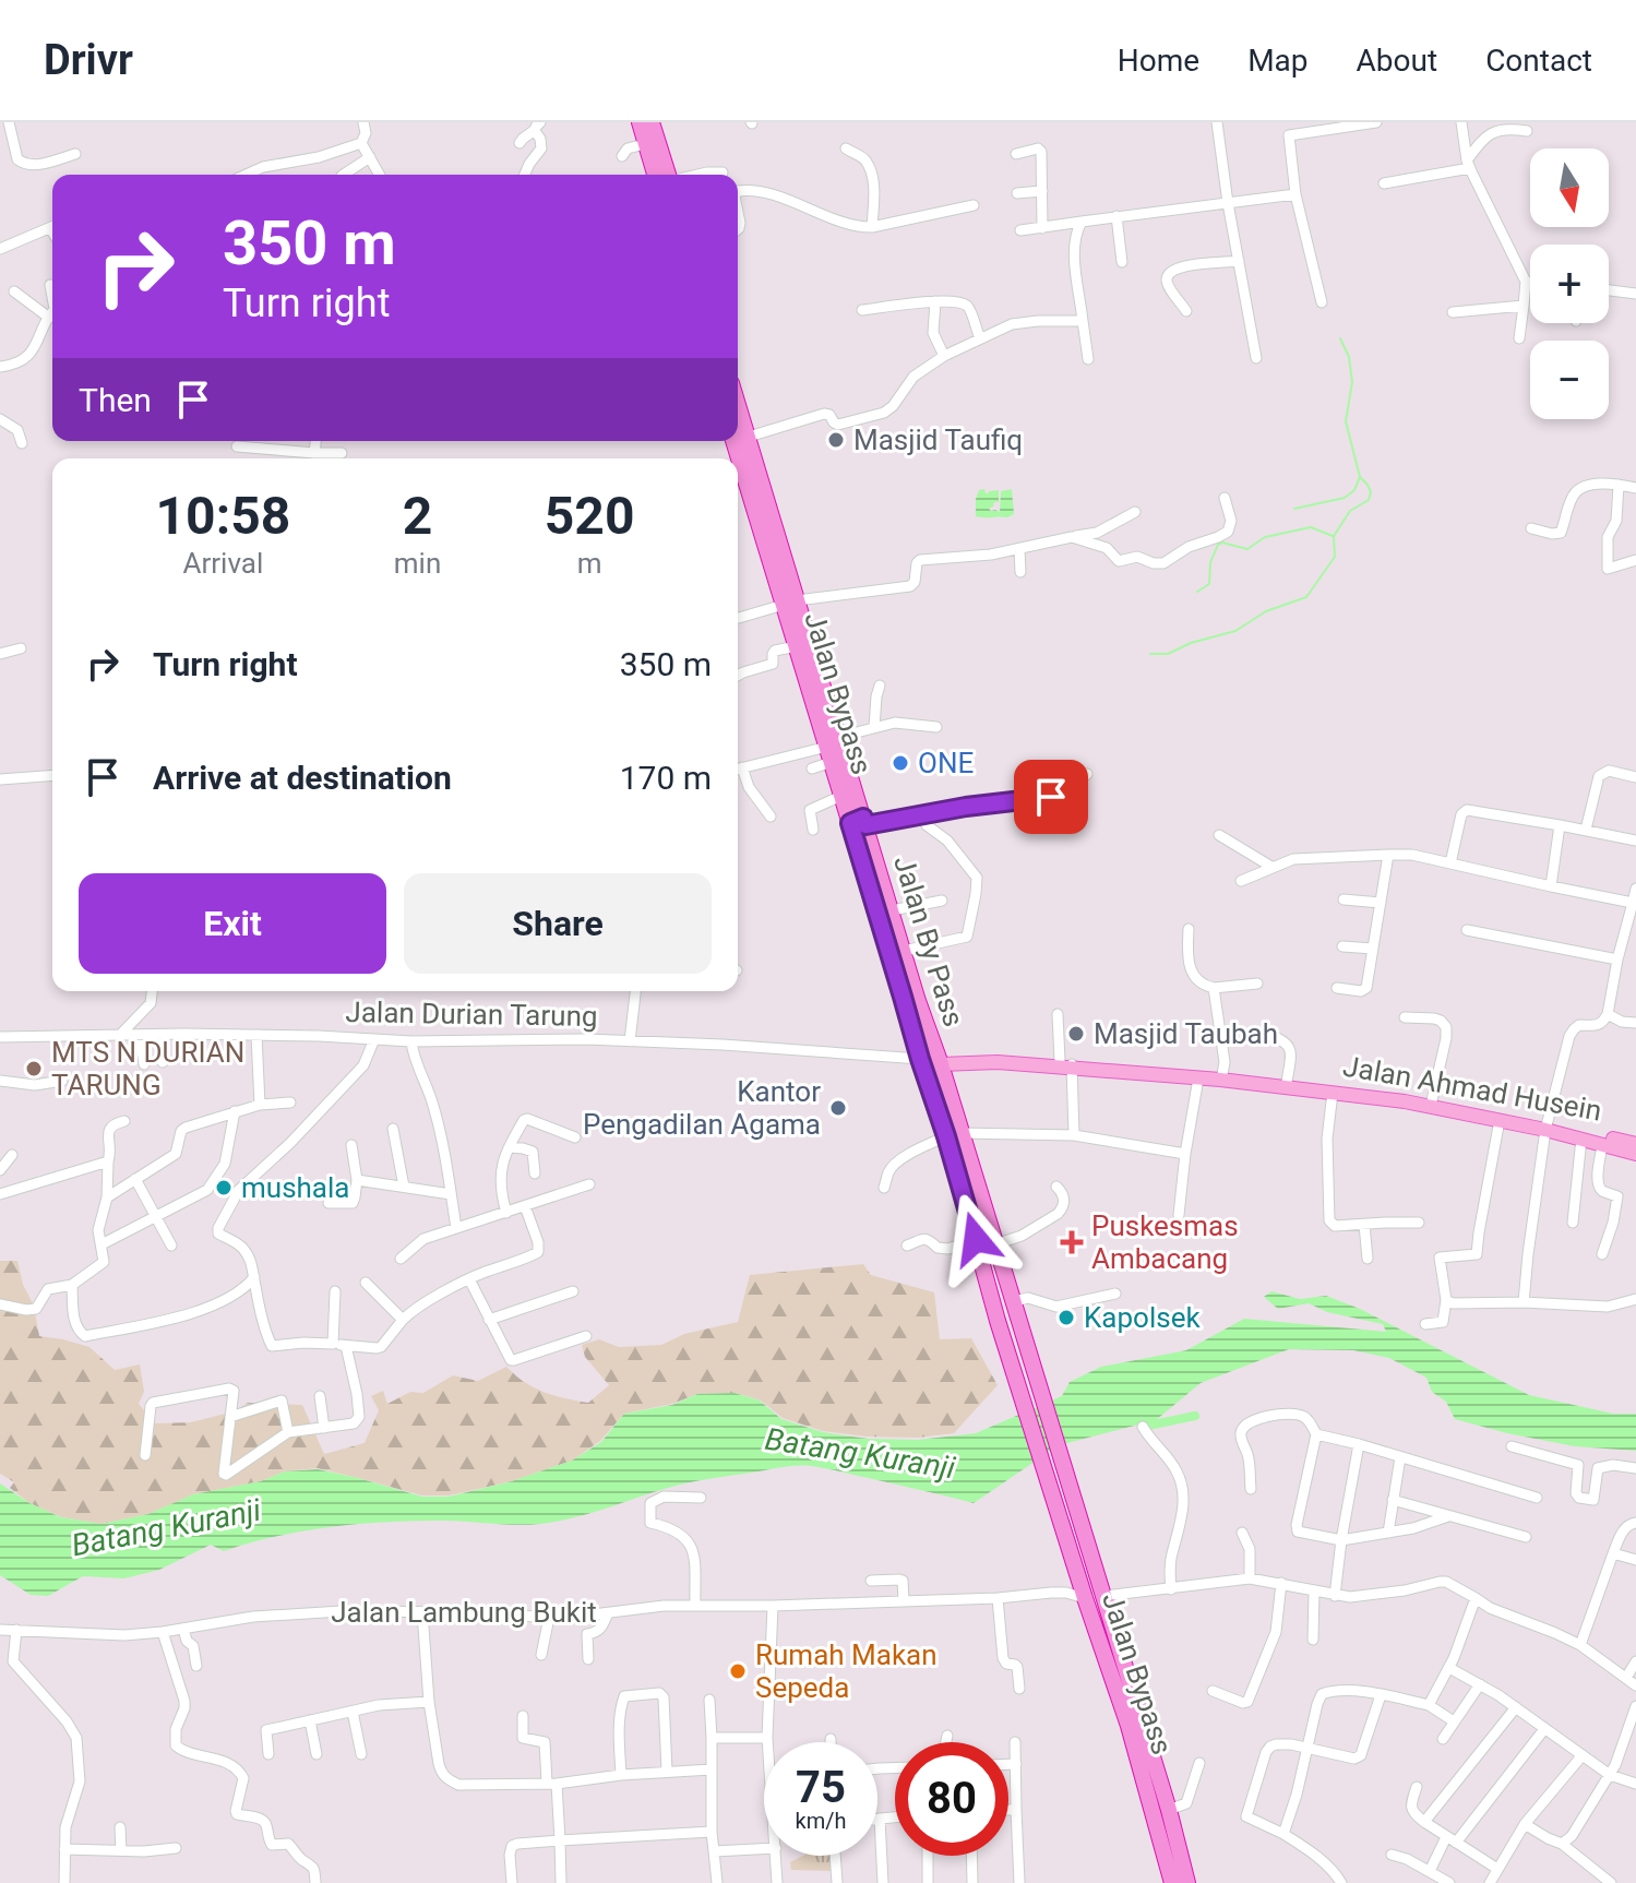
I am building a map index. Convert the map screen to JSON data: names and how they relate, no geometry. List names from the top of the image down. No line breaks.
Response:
{"streets":{"highway":["Jalan Bypass","Jalan By Pass"],"main road":["Jalan Durian Tarung","Jalan Ahmad Husein"],"street":["Jalan Lambung Bukit"]},"crossings":[["Jalan Bypass","Jalan By Pass"],["Jalan Bypass","Jalan Durian Tarung"],["Jalan Bypass","Jalan Lambung Bukit"],["Jalan By Pass","Jalan Durian Tarung"],["Jalan By Pass","Jalan Ahmad Husein"],["Jalan Durian Tarung","Jalan Ahmad Husein"]],"water":["Batang Kuranji"],"places":{"other":["Masjid Taufiq","ONE","Masjid Taubah","MTS N DURIAN TARUNG","Kantor Pengadilan Agama","mushala","Kapolsek","Rumah Makan Sepeda"],"health":["Puskesmas Ambacang"]},"north":"bottom","page":{"header":"Drivr","nav":["Home","Map","About","Contact"],"map_buttons":["+","−"],"turn":["350 m","Turn right"],"then":"Then","eta":["10:58","Arrival","2","min","520","m"],"list":[{"name":"Turn right","value":"350 m"},{"name":"Arrive at destination","value":"170 m"}],"buttons":["Exit","Share"],"speed":"75 km/h","limit":"80"}}
